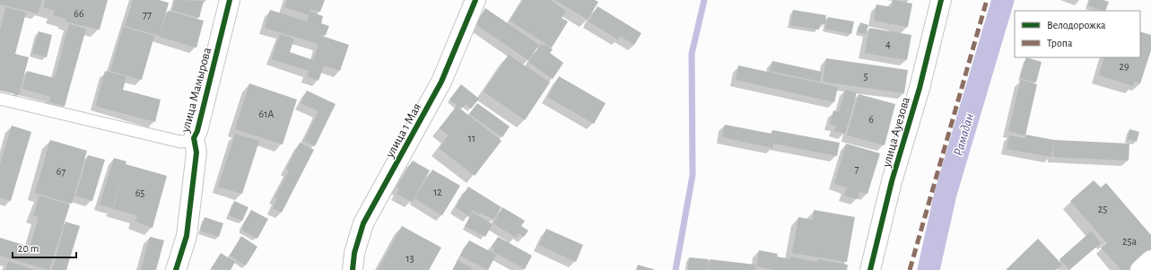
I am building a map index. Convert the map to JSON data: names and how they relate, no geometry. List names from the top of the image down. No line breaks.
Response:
{"streets":{"street":["улица Мамырова","улица 1 Мая","улица Ауезова"]},"water":["Рамадан"],"house_numbers":["66","77","4","29","5","61А","6","11","7","67","12","65","25","25а","13"],"legend":["Велодорожка","Тропа"],"scale_bar":"20 m"}
